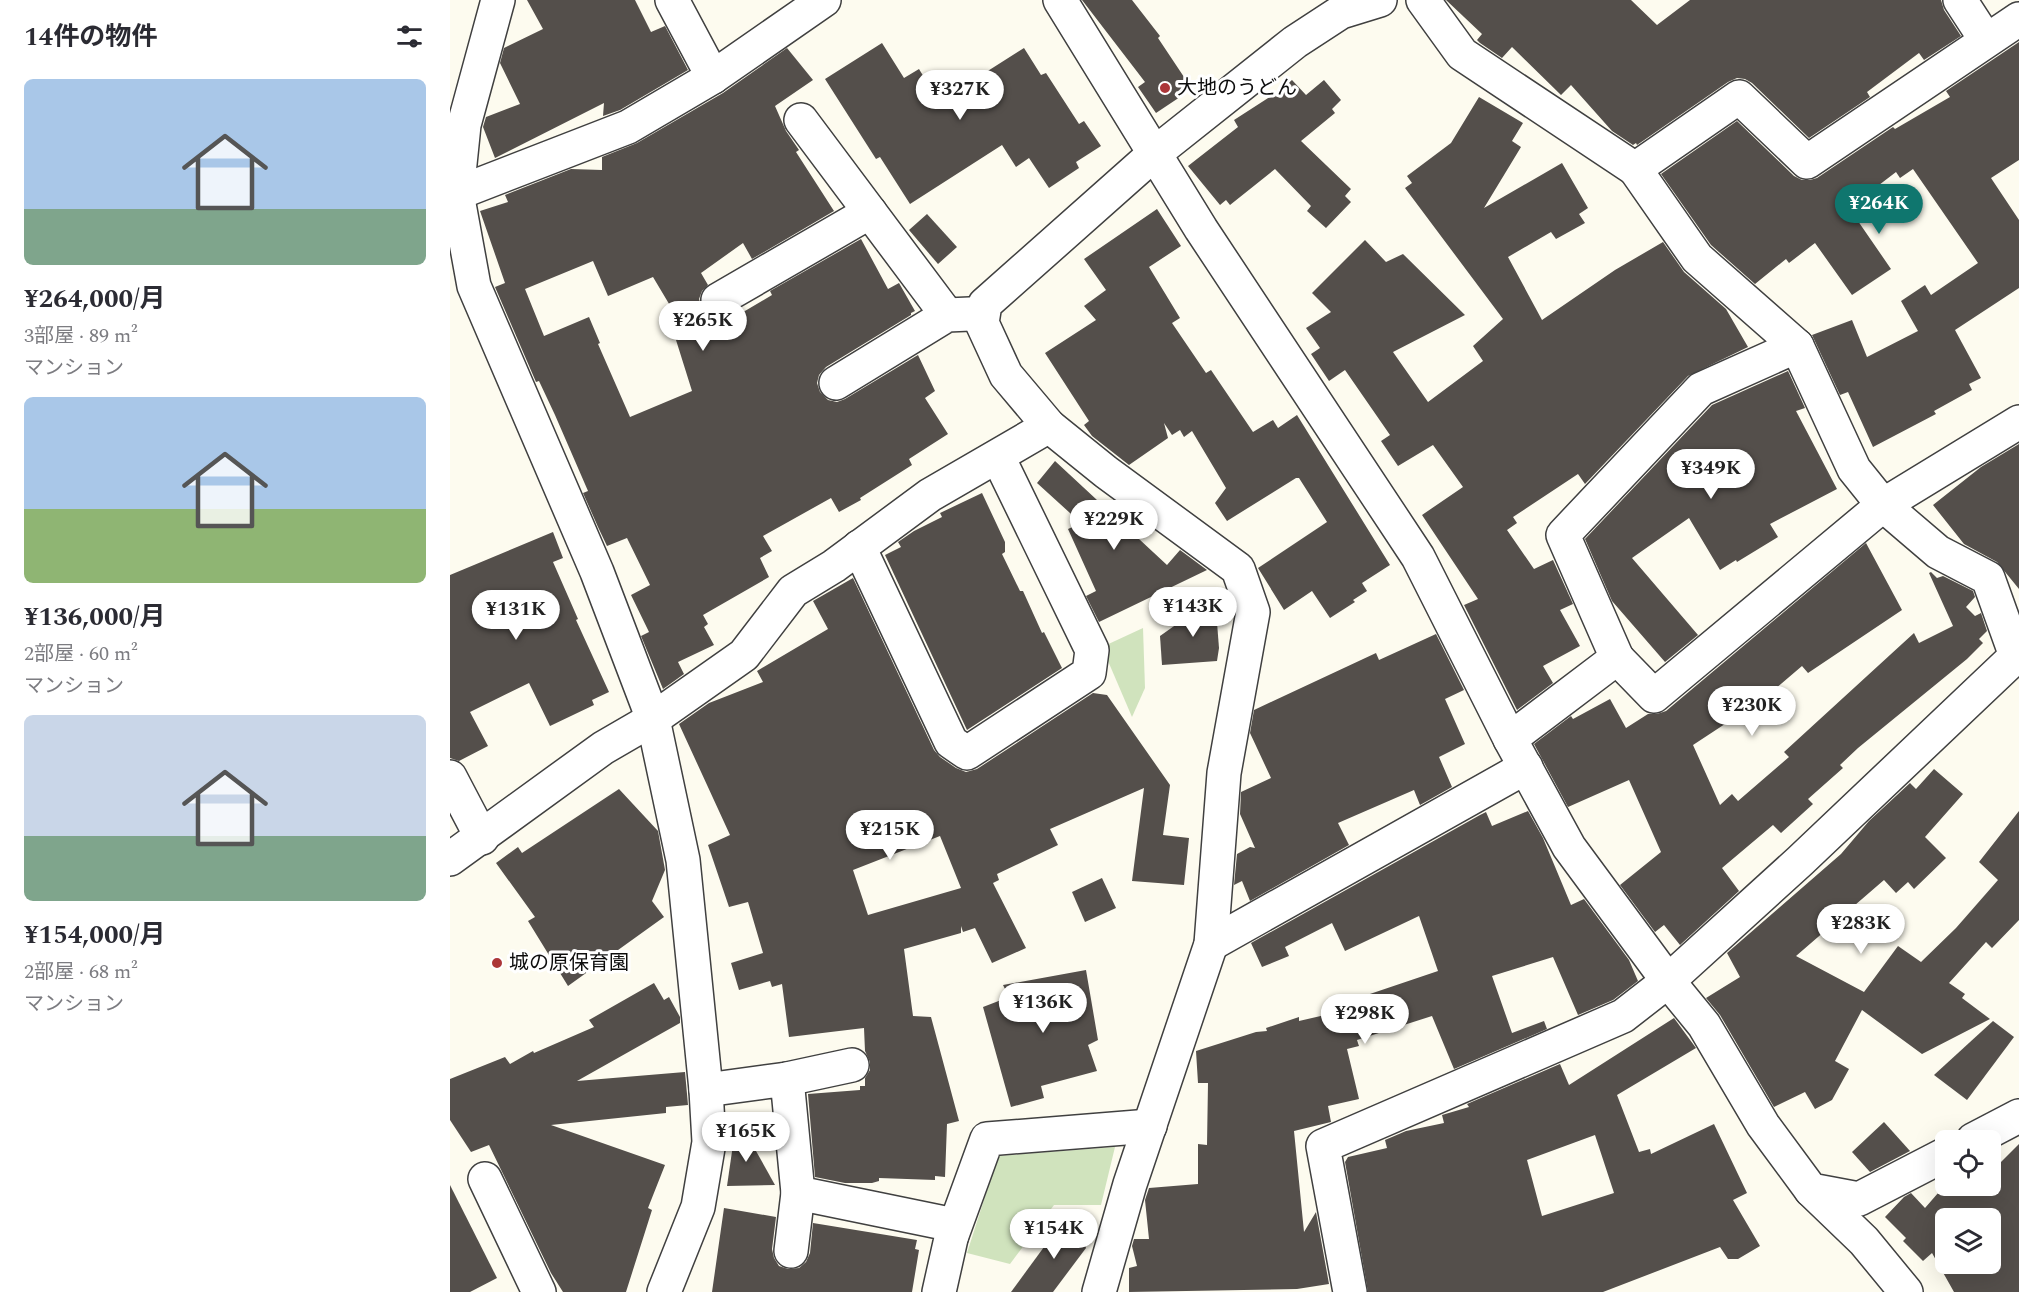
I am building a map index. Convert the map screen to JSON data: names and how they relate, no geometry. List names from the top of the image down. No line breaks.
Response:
{"places":["大地のうどん","城の原保育園"],"page":{"heading":"14件の物件","price":["¥327K","¥264K","¥265K","¥349K","¥229K","¥143K","¥131K","¥230K","¥215K","¥283K","¥136K","¥298K","¥165K","¥154K"],"list":[{"name":"¥264,000/月","note":"3部屋 · 89 m² · マンション"},{"name":"¥136,000/月","note":"2部屋 · 60 m² · マンション"},{"name":"¥154,000/月","note":"2部屋 · 68 m² · マンション"}]}}
